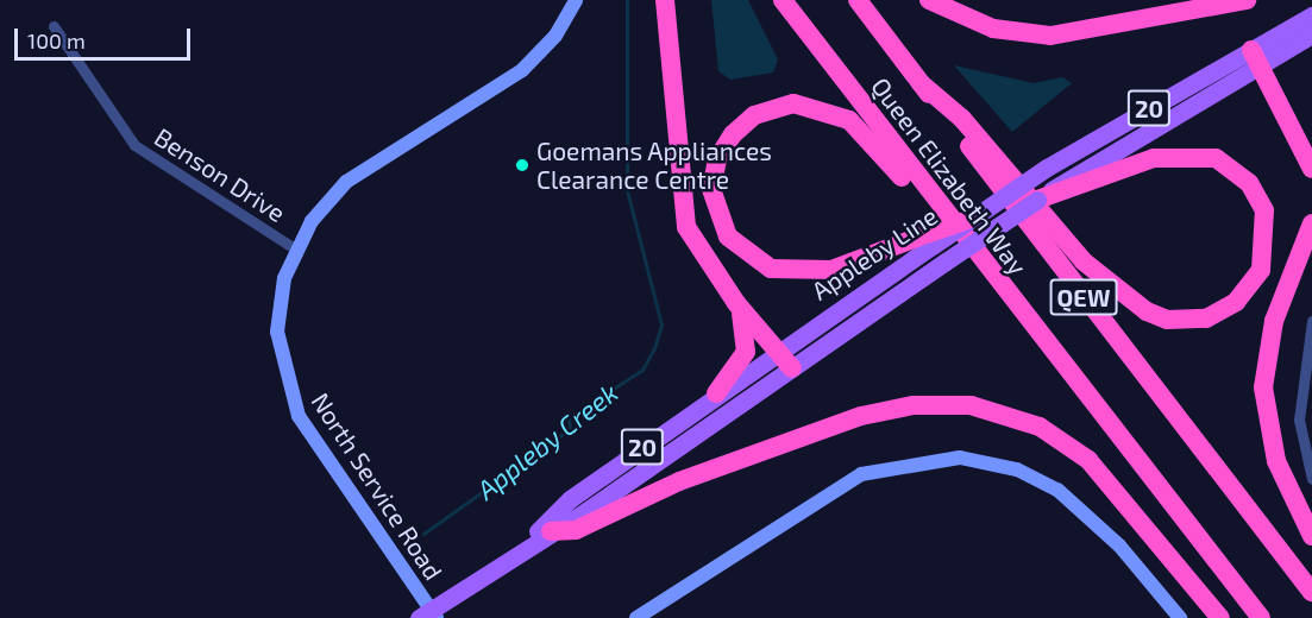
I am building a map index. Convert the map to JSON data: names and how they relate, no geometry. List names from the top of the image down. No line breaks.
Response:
{"streets":{"highway":["Queen Elizabeth Way","QEW"],"main road":["20","Appleby Line"],"street":["Benson Drive","North Service Road"]},"crossings":[["Benson Drive","North Service Road"],["Appleby Line","North Service Road"]],"water":["Appleby Creek"],"places":["Goemans Appliances Clearance Centre"],"scale_bar":"100 m"}
